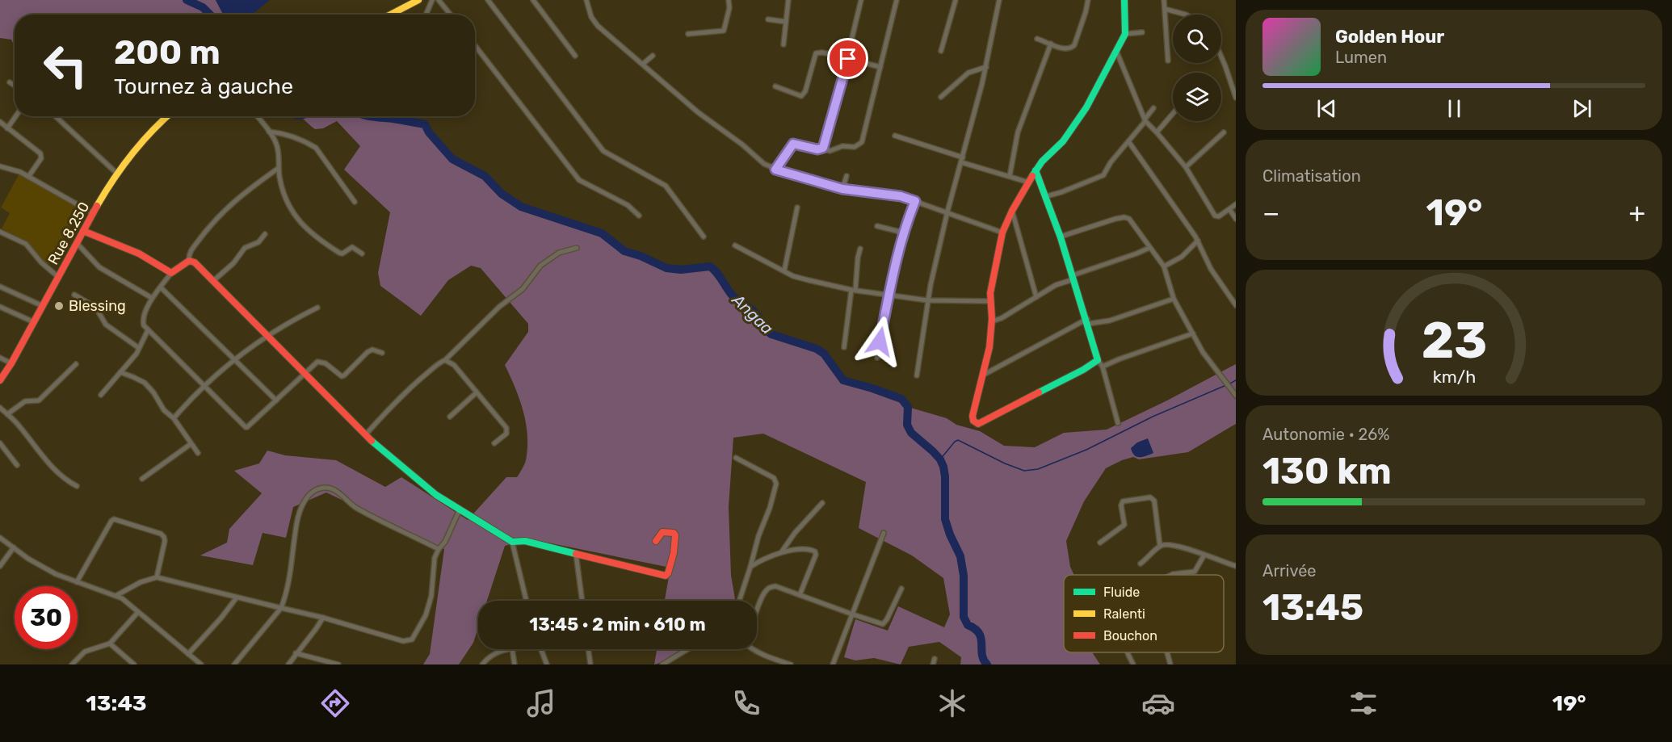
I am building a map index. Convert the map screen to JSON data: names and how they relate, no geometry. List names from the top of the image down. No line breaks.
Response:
{"streets":{"main road":["Rue 8.250"]},"water":["Angaa"],"places":["Blessing"],"legend":["Fluide","Ralenti","Bouchon"],"page":{"turn":["200 m","Tournez à gauche"],"song":["Golden Hour","Lumen"],"tile":["Climatisation",["Autonomie · 26%","130 km"],["Arrivée","13:45"]],"heat":["−","19°","+"],"limit":"30","trip":"13:45 · 2 min · 610 m","tabs":["13:43","19°"],"gauge":["23","km/h"]}}
